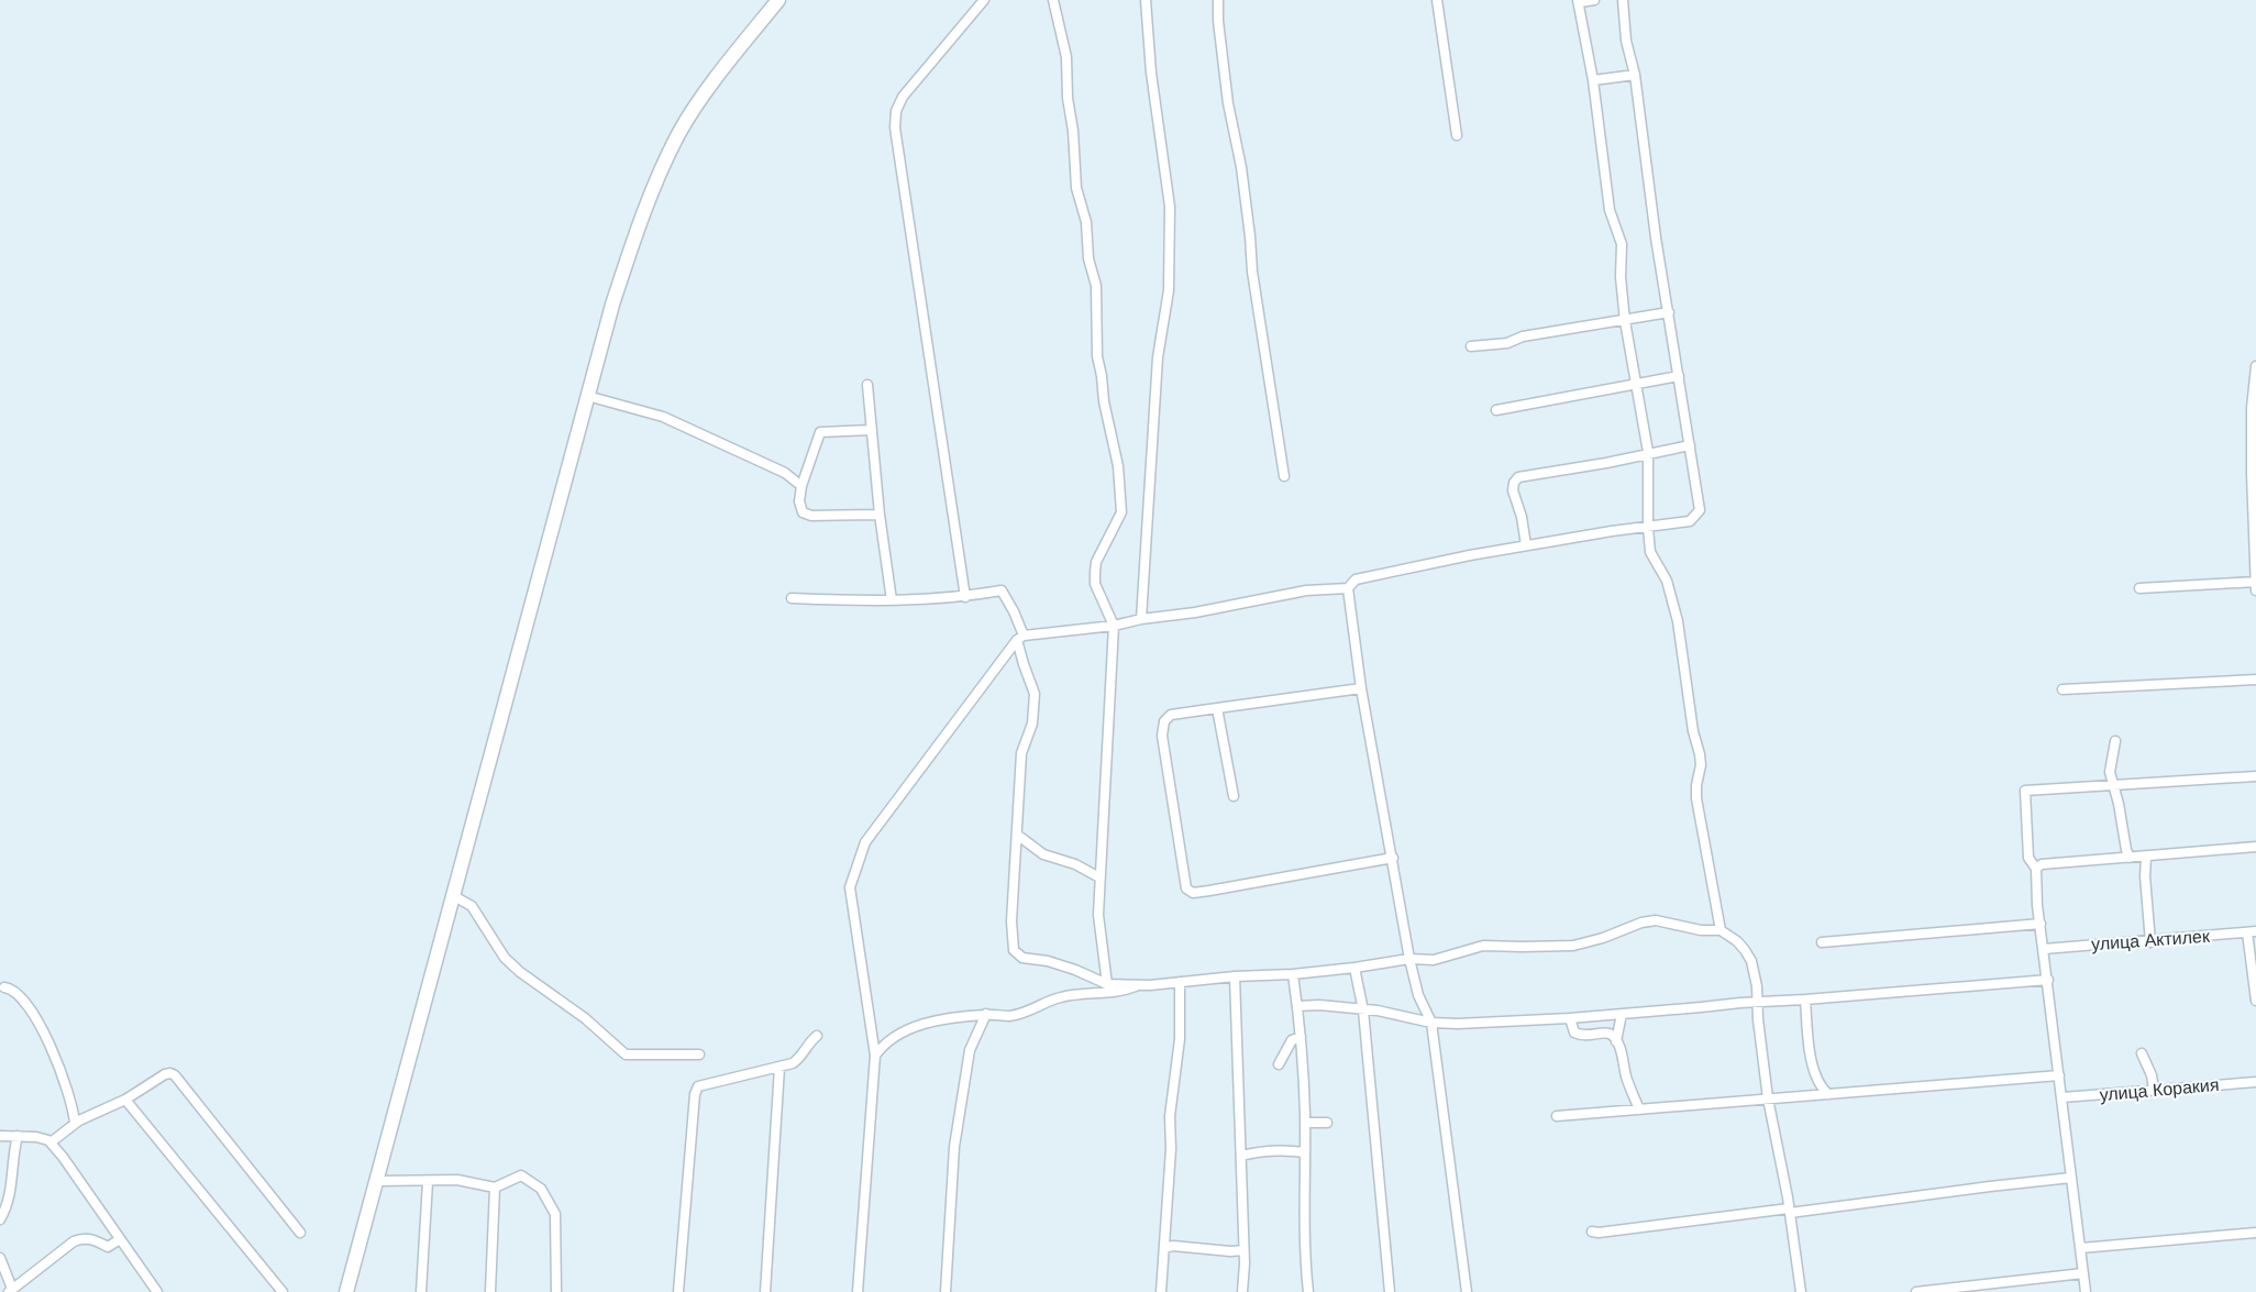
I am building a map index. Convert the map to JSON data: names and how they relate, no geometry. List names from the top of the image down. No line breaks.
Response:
{"streets":{"street":["улица Актилек","улица Коракия"]}}
